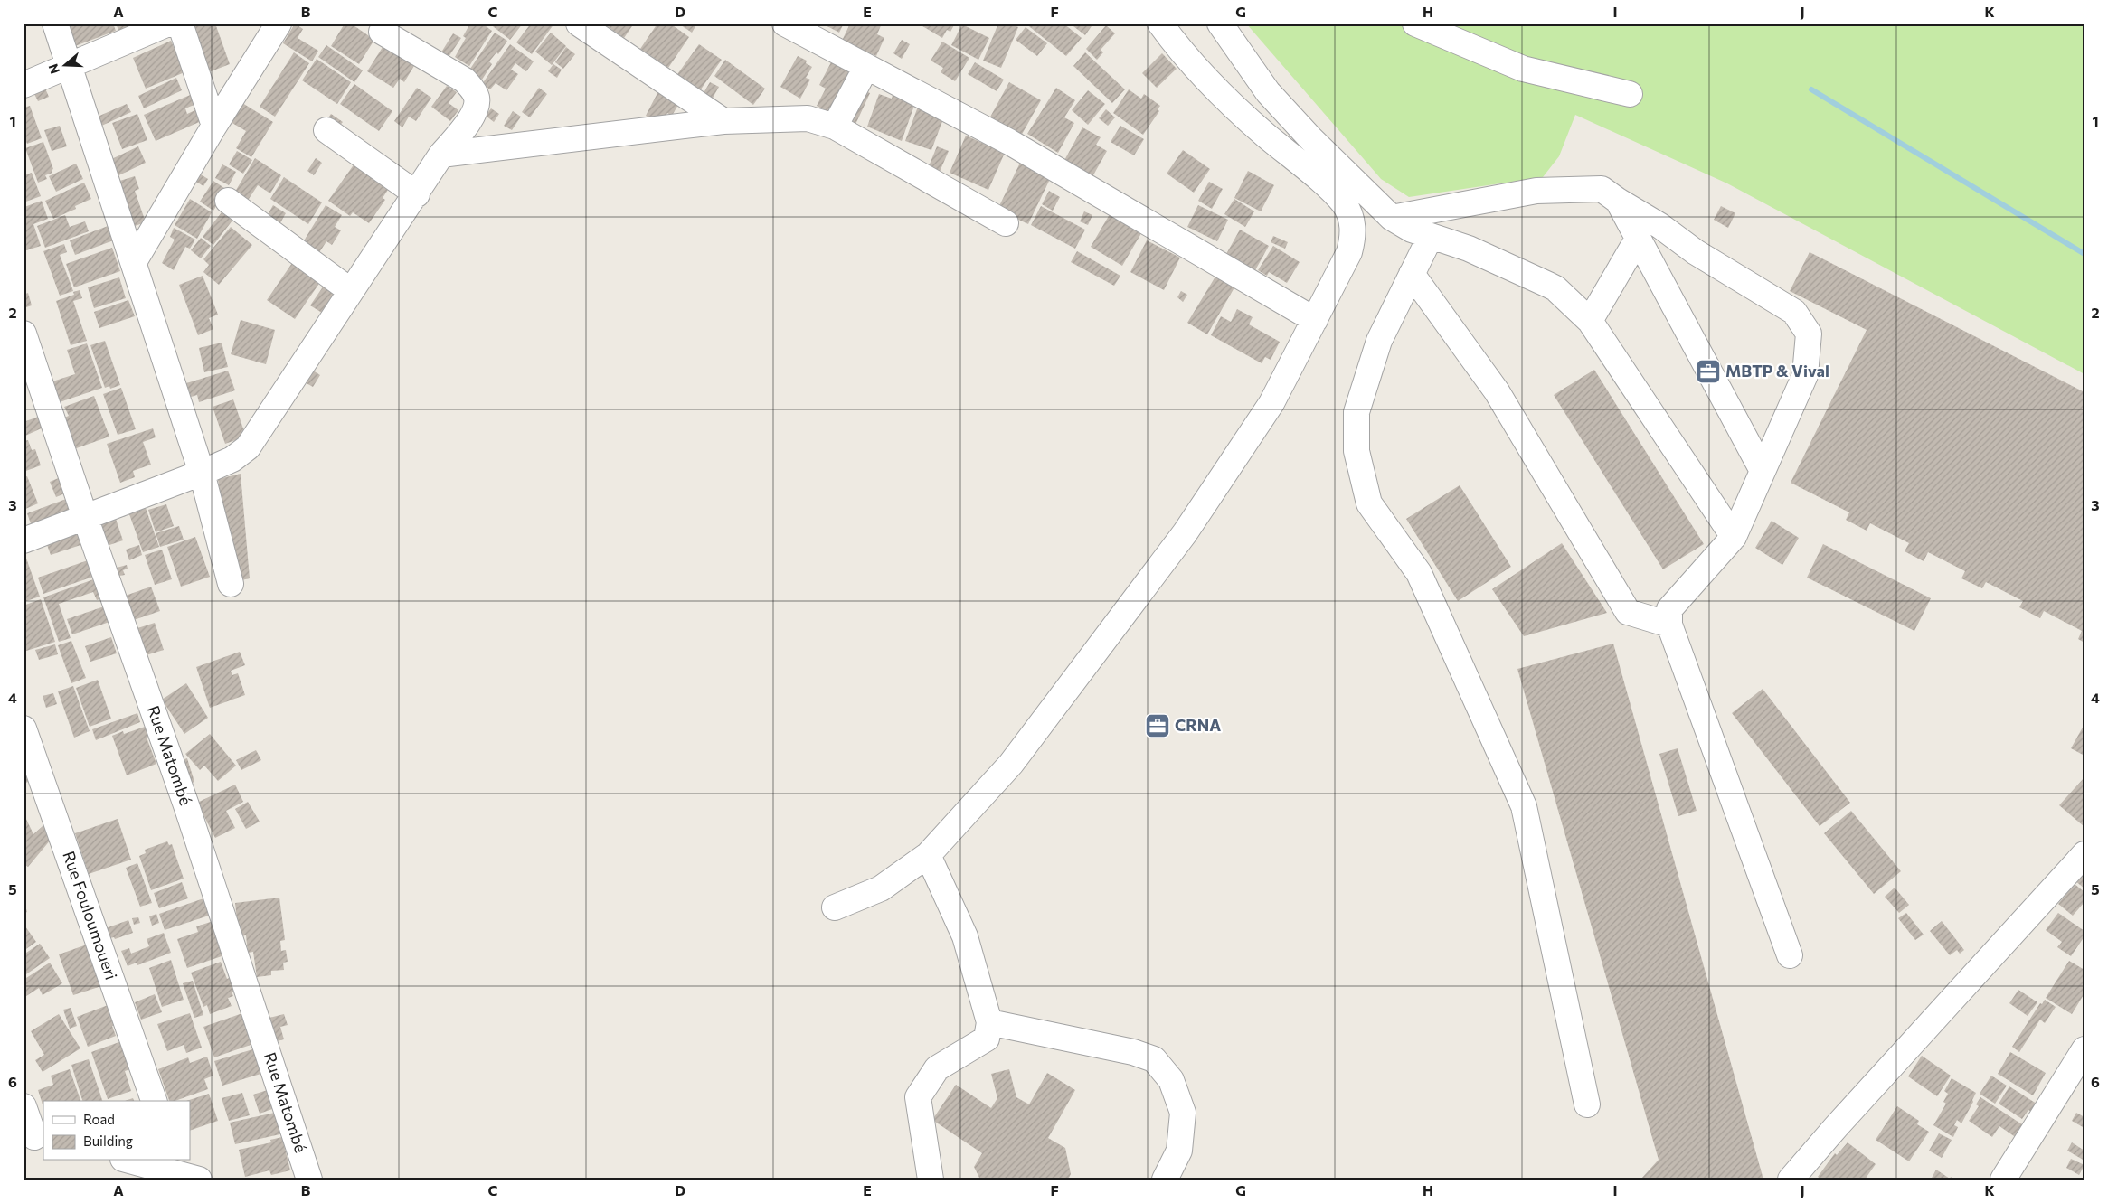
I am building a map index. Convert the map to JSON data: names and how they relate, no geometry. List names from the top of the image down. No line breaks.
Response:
{"streets":{"street":["Rue Matombé","Rue Fouloumoueri"]},"places":{"office":["MBTP & Vival","CRNA"]},"legend":["Road","Building"],"north":"left","grid":{"columns":["A","B","C","D","E","F","G","H","I","J","K"],"rows":["1","2","3","4","5","6"]}}
